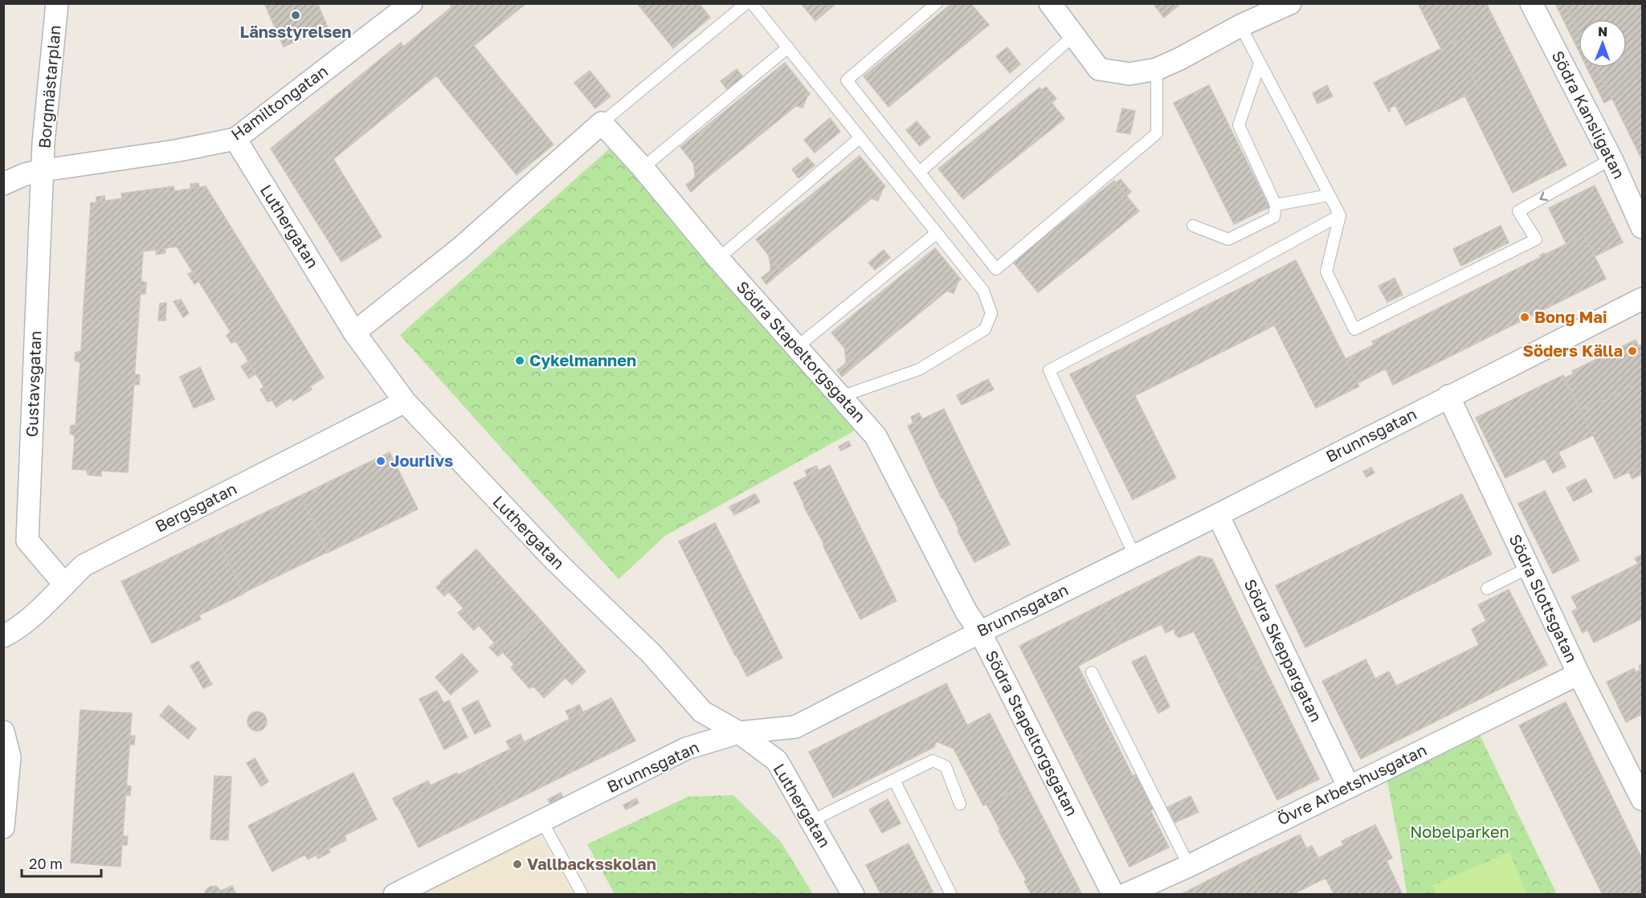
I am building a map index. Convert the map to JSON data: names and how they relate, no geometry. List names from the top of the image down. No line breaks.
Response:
{"streets":{"street":["Borgmästarplan","Hamiltongatan","Södra Kansligatan","Luthergatan","Södra Stapeltorgsgatan","Gustavsgatan","Brunnsgatan","Bergsgatan","Södra Slottsgatan","Södra Skeppargatan","Övre Arbetshusgatan"]},"crossings":[["Borgmästarplan","Hamiltongatan"],["Borgmästarplan","Gustavsgatan"],["Hamiltongatan","Luthergatan"],["Hamiltongatan","Gustavsgatan"],["Luthergatan","Brunnsgatan"],["Luthergatan","Bergsgatan"],["Södra Stapeltorgsgatan","Brunnsgatan"],["Gustavsgatan","Bergsgatan"],["Brunnsgatan","Södra Slottsgatan"],["Brunnsgatan","Södra Skeppargatan"],["Södra Slottsgatan","Övre Arbetshusgatan"],["Södra Skeppargatan","Övre Arbetshusgatan"]],"parks":["Nobelparken"],"places":["Länsstyrelsen","Bong Mai","Söders Källa","Cykelmannen","Jourlivs","Vallbacksskolan"],"scale_bar":"20 m","north":"top"}
